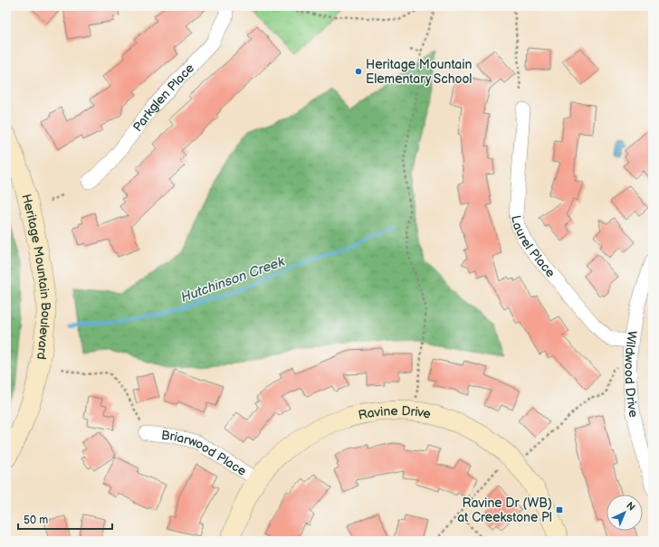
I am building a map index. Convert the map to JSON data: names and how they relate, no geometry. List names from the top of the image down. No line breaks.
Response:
{"streets":{"street":["Parkglen Place","Laurel Place","Heritage Mountain Boulevard","Wildwood Drive","Ravine Drive","Briarwood Place"]},"crossings":[["Laurel Place","Wildwood Drive"],["Ravine Drive","Briarwood Place"]],"water":["Hutchinson Creek"],"places":{"other":["Heritage Mountain Elementary School"],"transit":["Ravine Dr (WB) at Creekstone Pl"]},"scale_bar":"50 m","north":"top right"}
